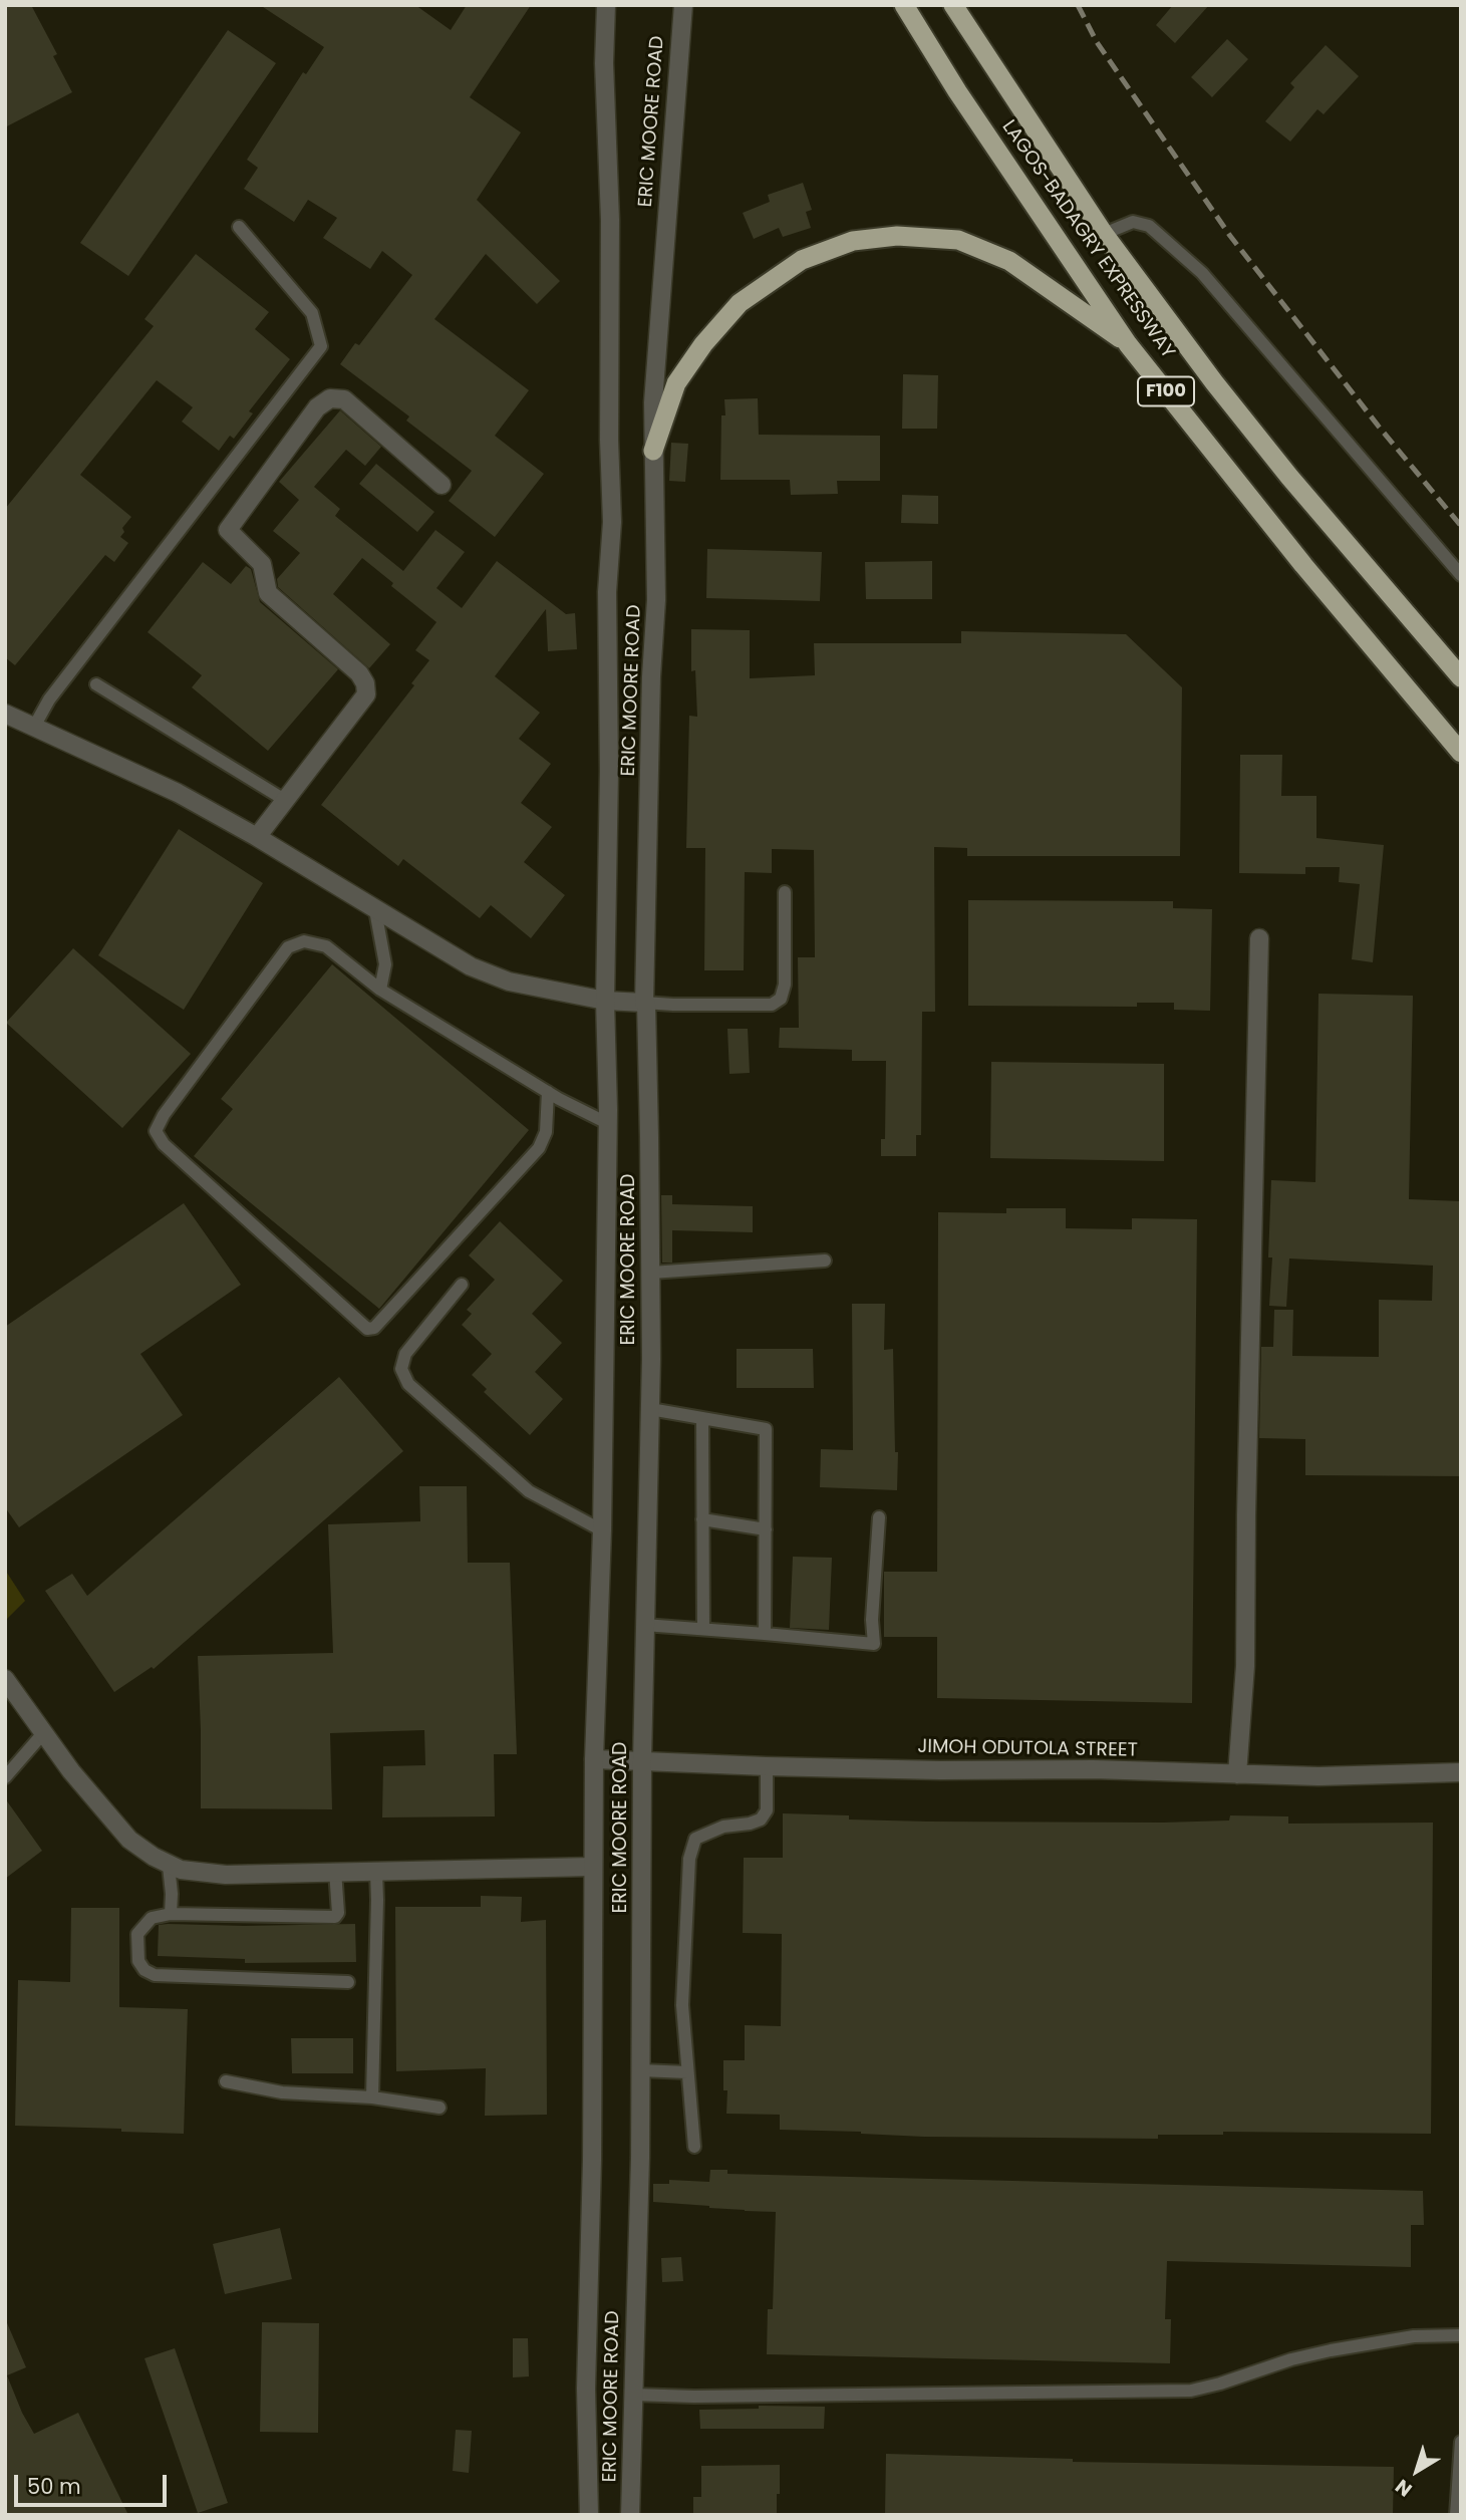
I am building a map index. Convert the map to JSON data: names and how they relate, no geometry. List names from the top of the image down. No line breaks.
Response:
{"streets":{"highway":["LAGOS-BADAGRY EXPRESSWAY","F100"],"street":["ERIC MOORE ROAD","JIMOH ODUTOLA STREET"]},"crossings":[["ERIC MOORE ROAD","JIMOH ODUTOLA STREET"]],"scale_bar":"50 m","north":"bottom left"}
